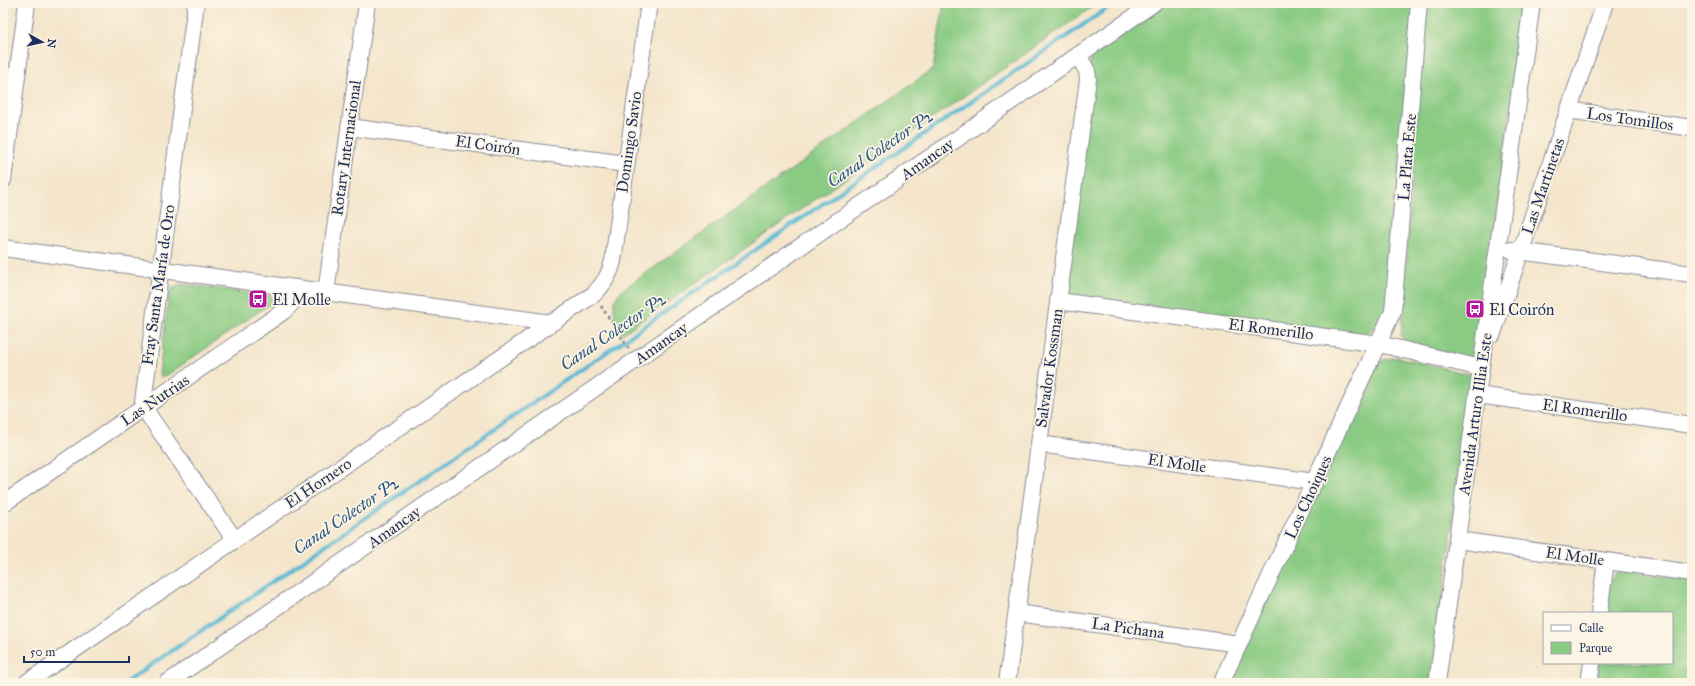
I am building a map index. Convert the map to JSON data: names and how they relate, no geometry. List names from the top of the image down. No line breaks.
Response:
{"streets":{"street":["Los Tomillos","Domingo Savio","El Coirón","Rotary Internacional","La Plata Este","Amancay","Las Martinetas","Fray Santa María de Oro","El Romerillo","Salvador Kossman","Las Nutrias","Avenida Arturo Illia Este","El Molle","El Hornero","Los Choiques","La Pichana"]},"crossings":[["Los Tomillos","Las Martinetas"],["Domingo Savio","El Coirón"],["Domingo Savio","El Hornero"],["El Coirón","Rotary Internacional"],["La Plata Este","Los Choiques"],["Amancay","Salvador Kossman"],["Las Martinetas","El Romerillo"],["Las Martinetas","Avenida Arturo Illia Este"],["Fray Santa María de Oro","Las Nutrias"],["El Romerillo","Salvador Kossman"],["El Romerillo","Avenida Arturo Illia Este"],["El Romerillo","Los Choiques"],["Salvador Kossman","El Molle"],["Salvador Kossman","La Pichana"],["Avenida Arturo Illia Este","El Molle"],["El Molle","Los Choiques"],["Los Choiques","La Pichana"]],"water":["Canal Colector P2"],"places":{"bus stop":["El Molle","El Coirón"]},"legend":["Calle","Parque"],"scale_bar":"50 m","north":"right"}
